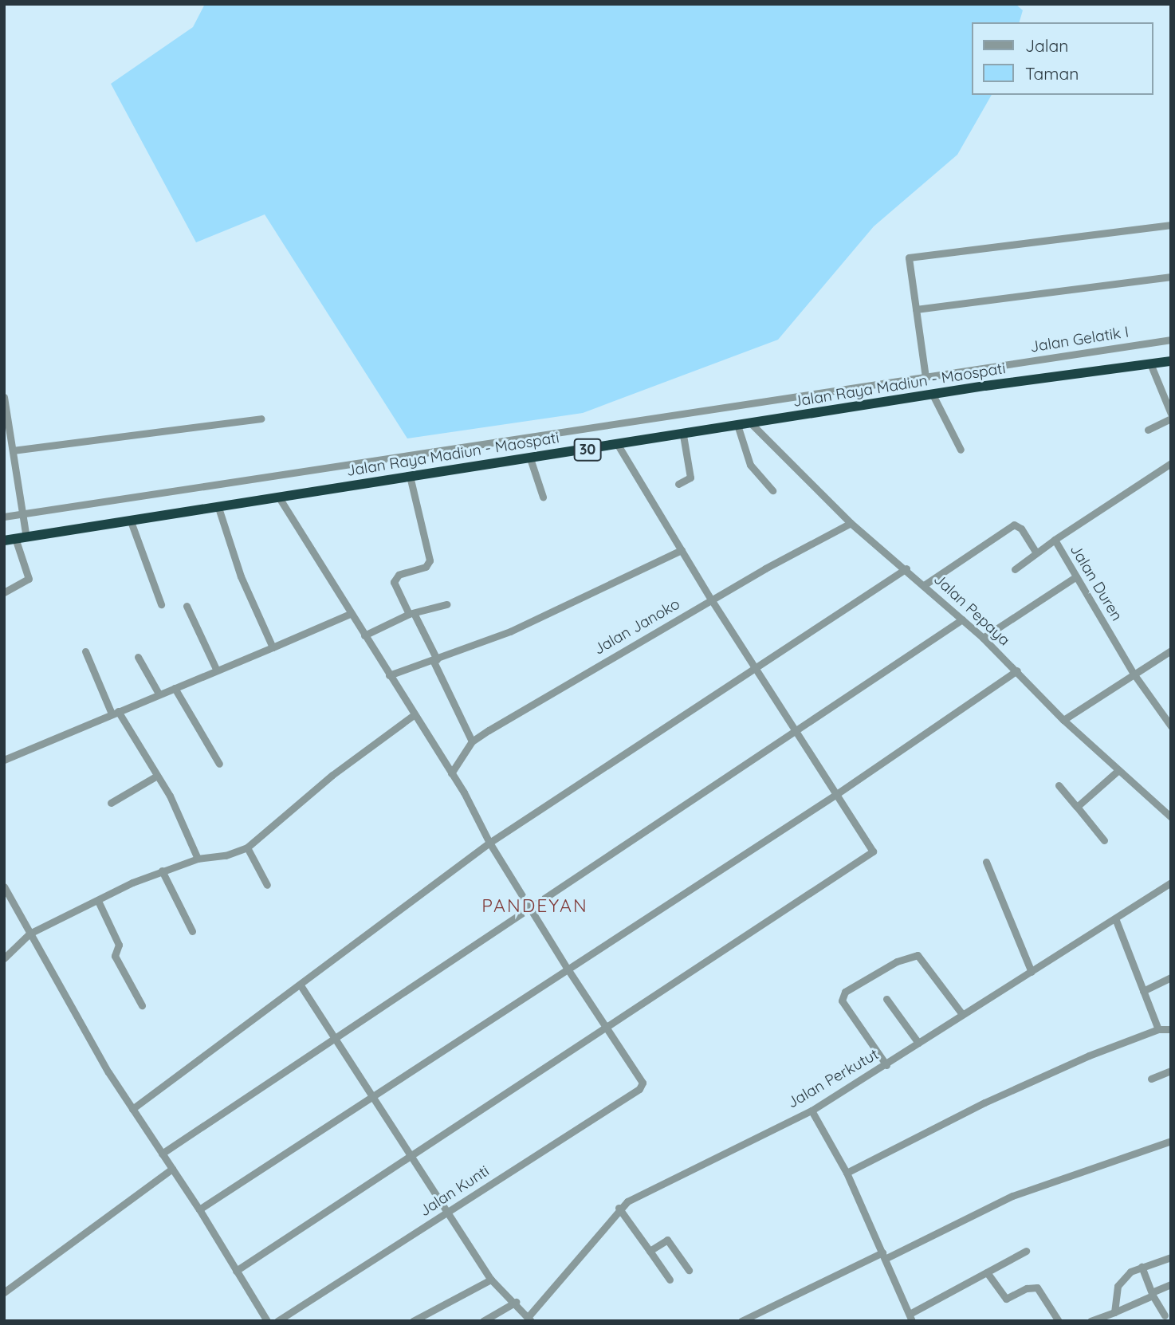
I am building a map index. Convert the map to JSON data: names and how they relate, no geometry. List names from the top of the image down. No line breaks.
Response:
{"streets":{"highway":["Jalan Raya Madiun - Maospati","30"],"street":["Jalan Gelatik I","Jalan Duren","Jalan Pepaya","Jalan Janoko","Jalan Perkutut","Jalan Kunti"]},"crossings":[["Jalan Raya Madiun - Maospati","Jalan Pepaya"],["Jalan Pepaya","Jalan Janoko"]],"districts":["PANDEYAN"],"legend":["Jalan","Taman"]}
